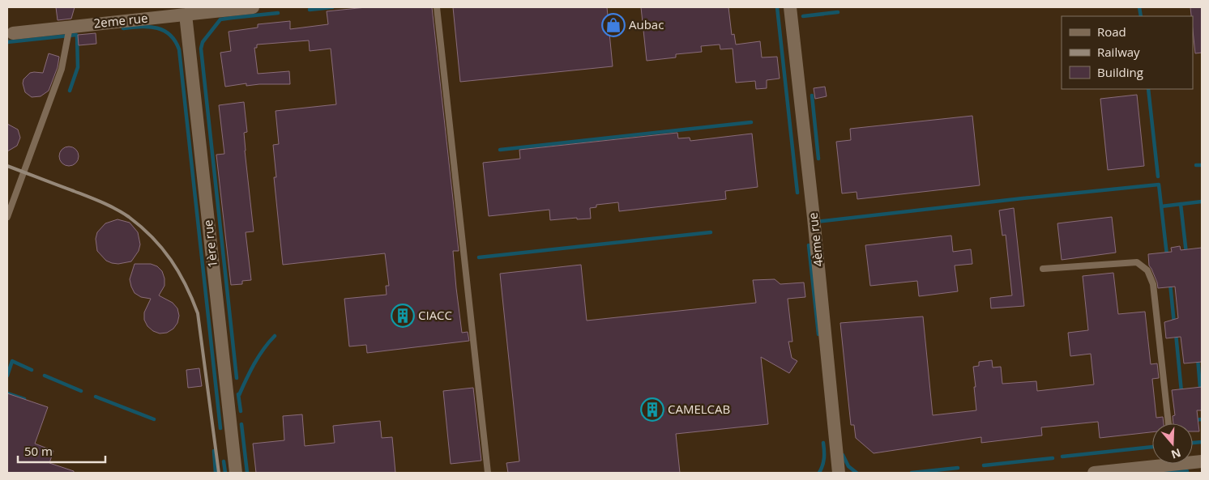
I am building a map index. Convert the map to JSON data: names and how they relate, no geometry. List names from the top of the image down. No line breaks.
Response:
{"streets":{"street":["2eme rue","4ème rue","1ère rue"]},"crossings":[["2eme rue","1ère rue"]],"places":{"shop":["Aubac"],"building":["CIACC","CAMELCAB"]},"legend":["Road","Railway","Building"],"scale_bar":"50 m","north":"bottom"}
